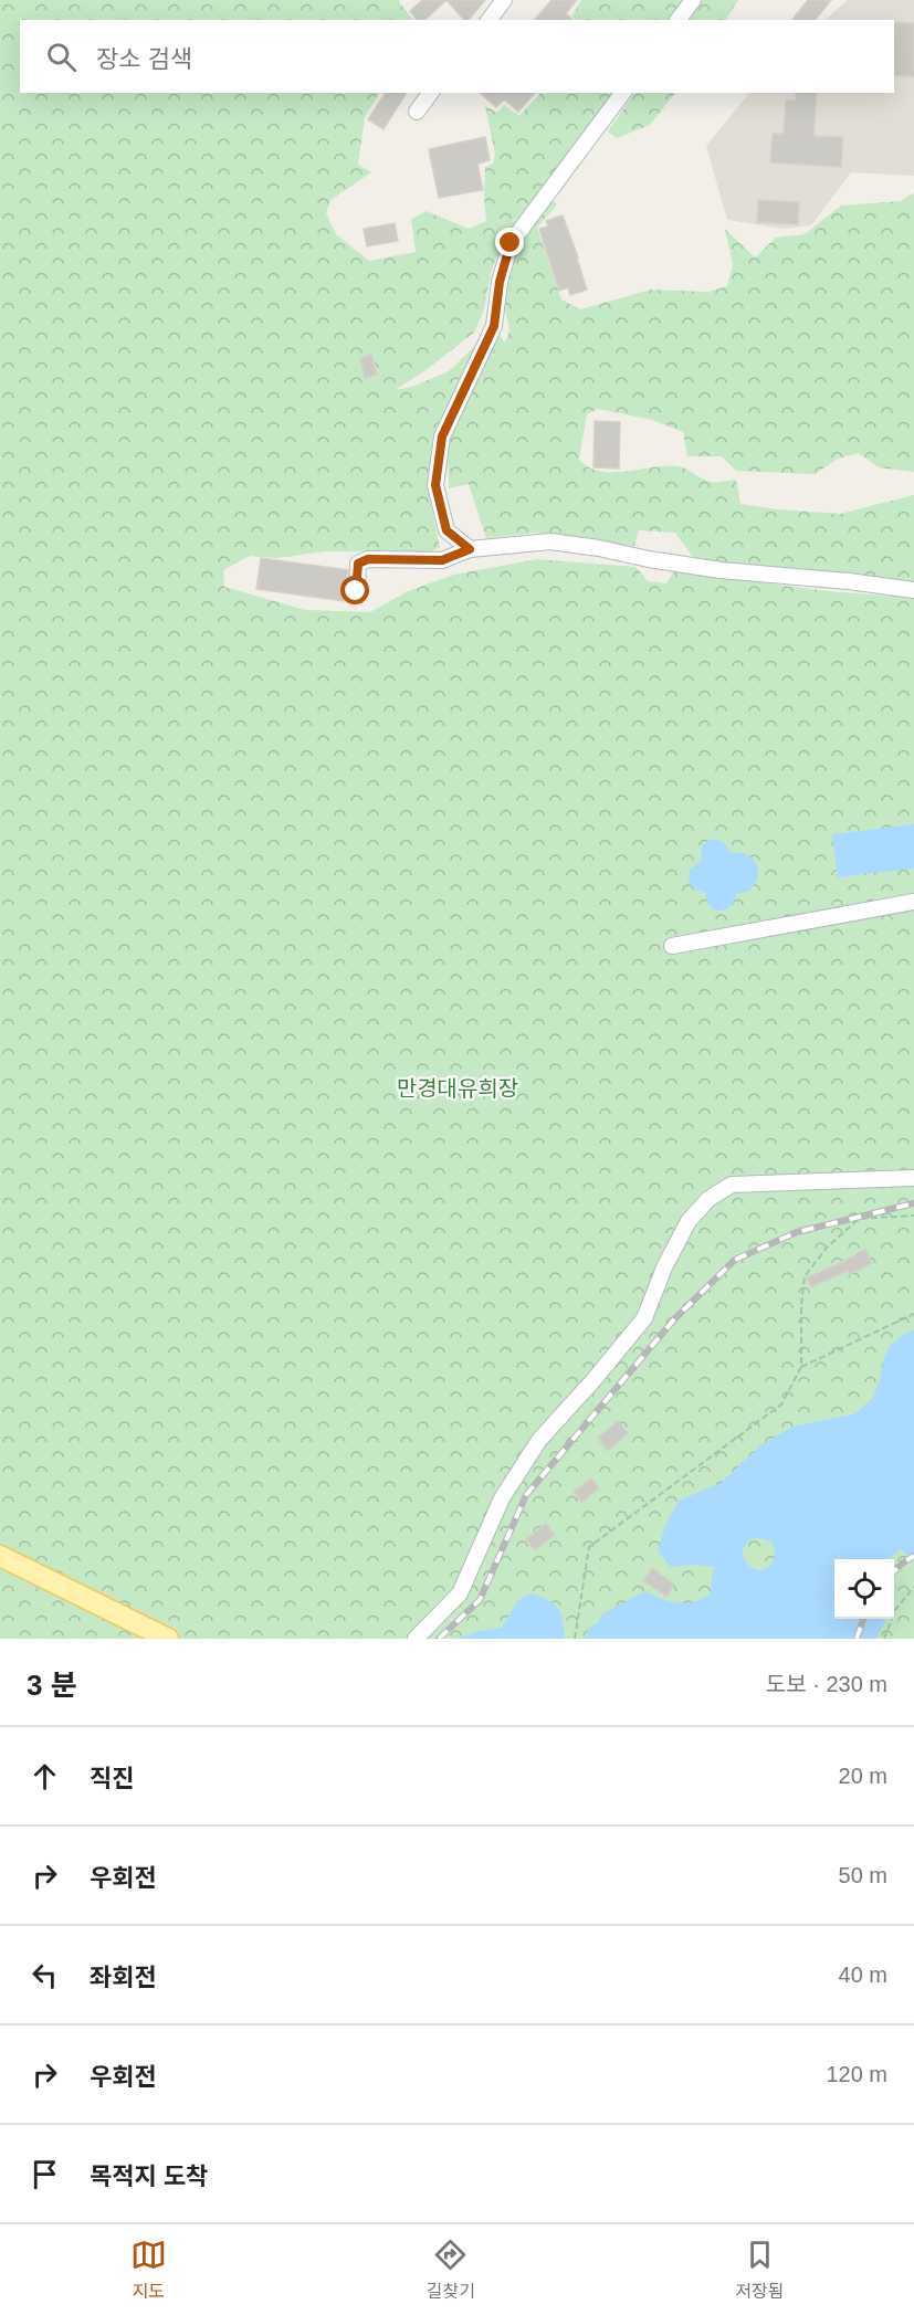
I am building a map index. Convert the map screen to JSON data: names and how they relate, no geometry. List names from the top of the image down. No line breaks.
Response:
{"parks":["만경대유희장"],"page":{"search":"장소 검색","heading":["3 분","도보 · 230 m"],"list":[["직진","20 m"],["우회전","50 m"],["좌회전","40 m"],["우회전","120 m"],"목적지 도착"],"nav":["지도","길찾기","저장됨"]}}
